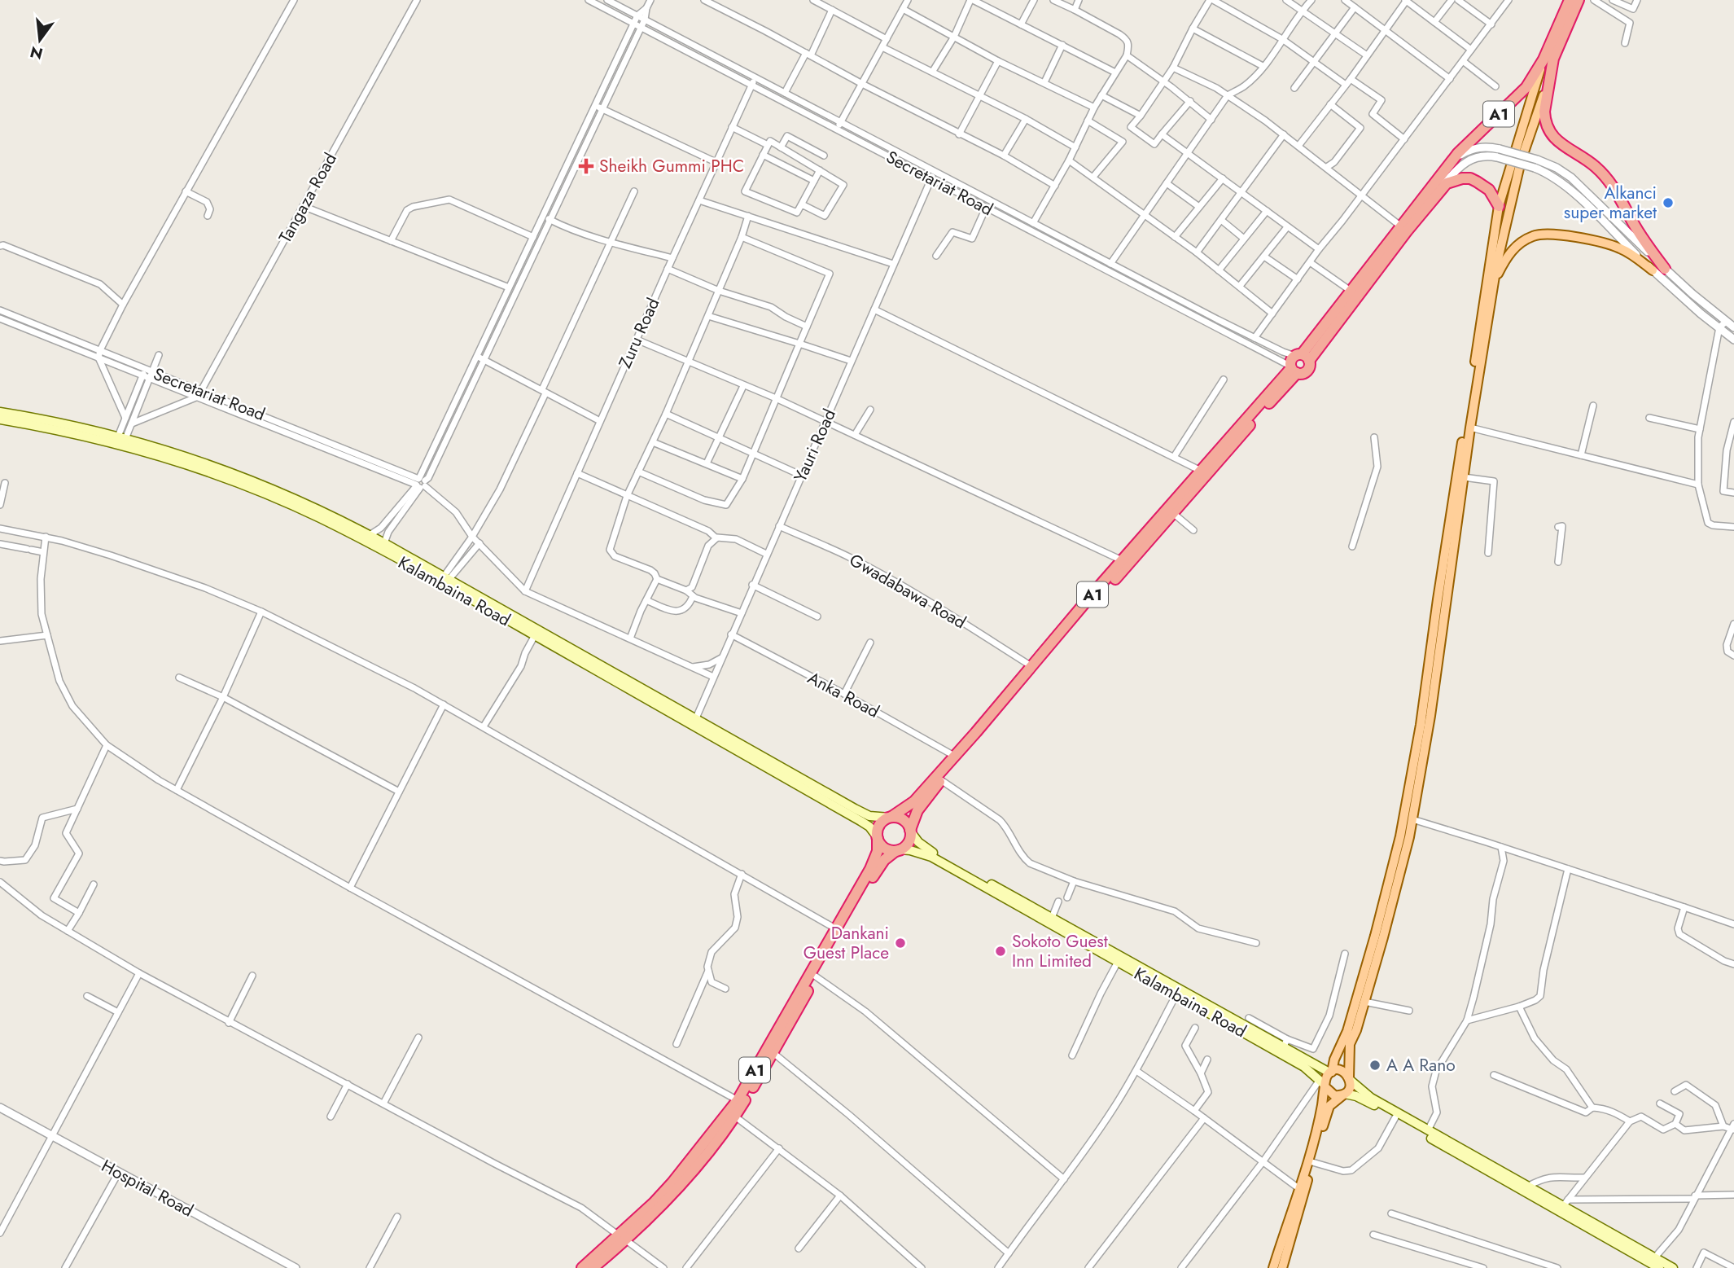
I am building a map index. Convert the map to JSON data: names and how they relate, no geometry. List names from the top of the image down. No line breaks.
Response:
{"streets":{"highway":["A1"],"main road":["Kalambaina Road"],"street":["Secretariat Road","Tangaza Road","Zuru Road","Yauri Road","Gwadabawa Road","Anka Road","Hospital Road"]},"crossings":[["A1","Secretariat Road"],["A1","Kalambaina Road"],["A1","Gwadabawa Road"],["A1","Anka Road"],["Secretariat Road","Tangaza Road"],["Secretariat Road","Zuru Road"],["Secretariat Road","Yauri Road"],["Yauri Road","Gwadabawa Road"],["Yauri Road","Anka Road"]],"places":{"health":["Sheikh Gummi PHC"],"other":["Alkanci super market","Dankani Guest Place","Sokoto Guest Inn Limited","A A Rano"]},"north":"bottom"}
